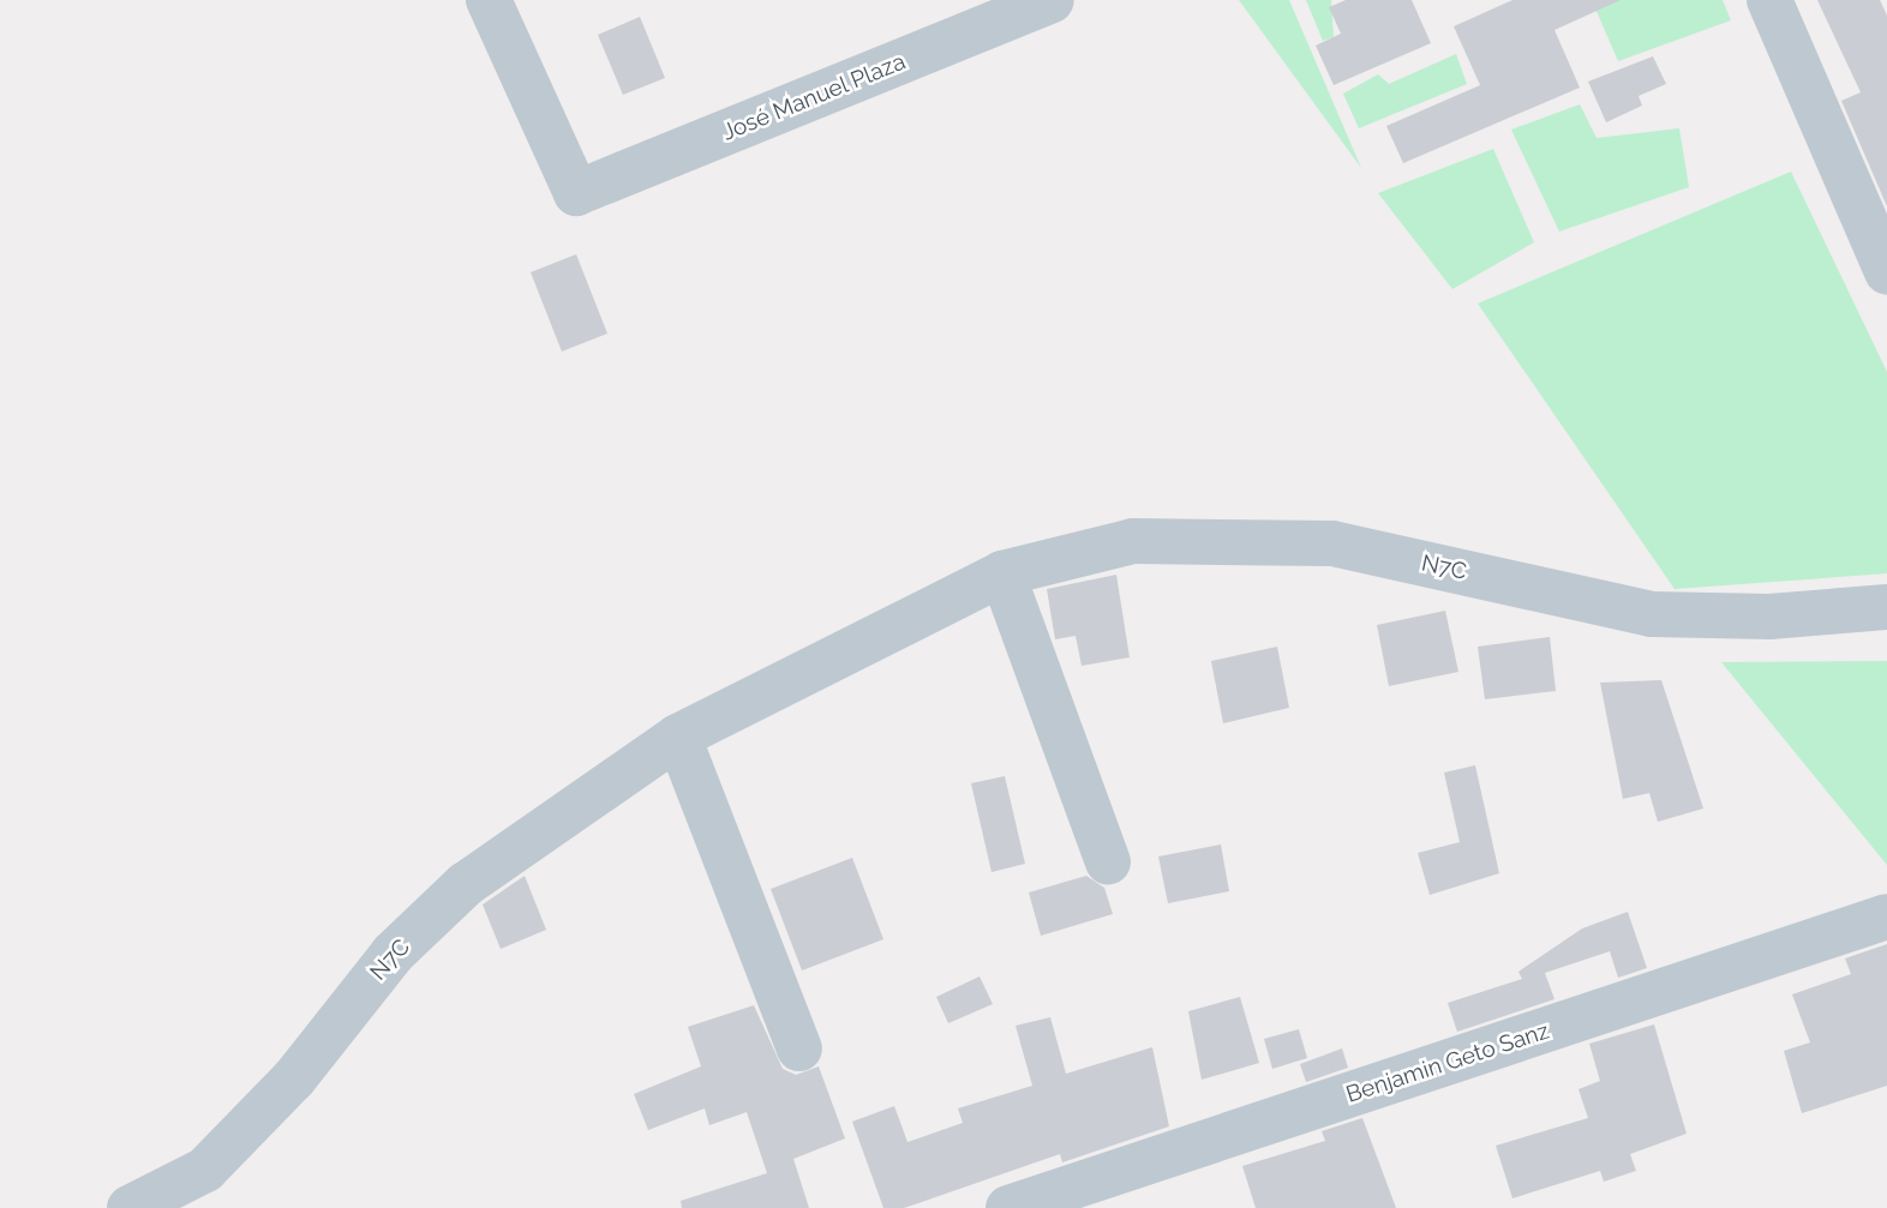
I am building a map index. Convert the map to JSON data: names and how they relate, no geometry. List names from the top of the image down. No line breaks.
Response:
{"streets":{"street":["José Manuel Plaza","N7C","Benjamin Geto Sanz"]}}
